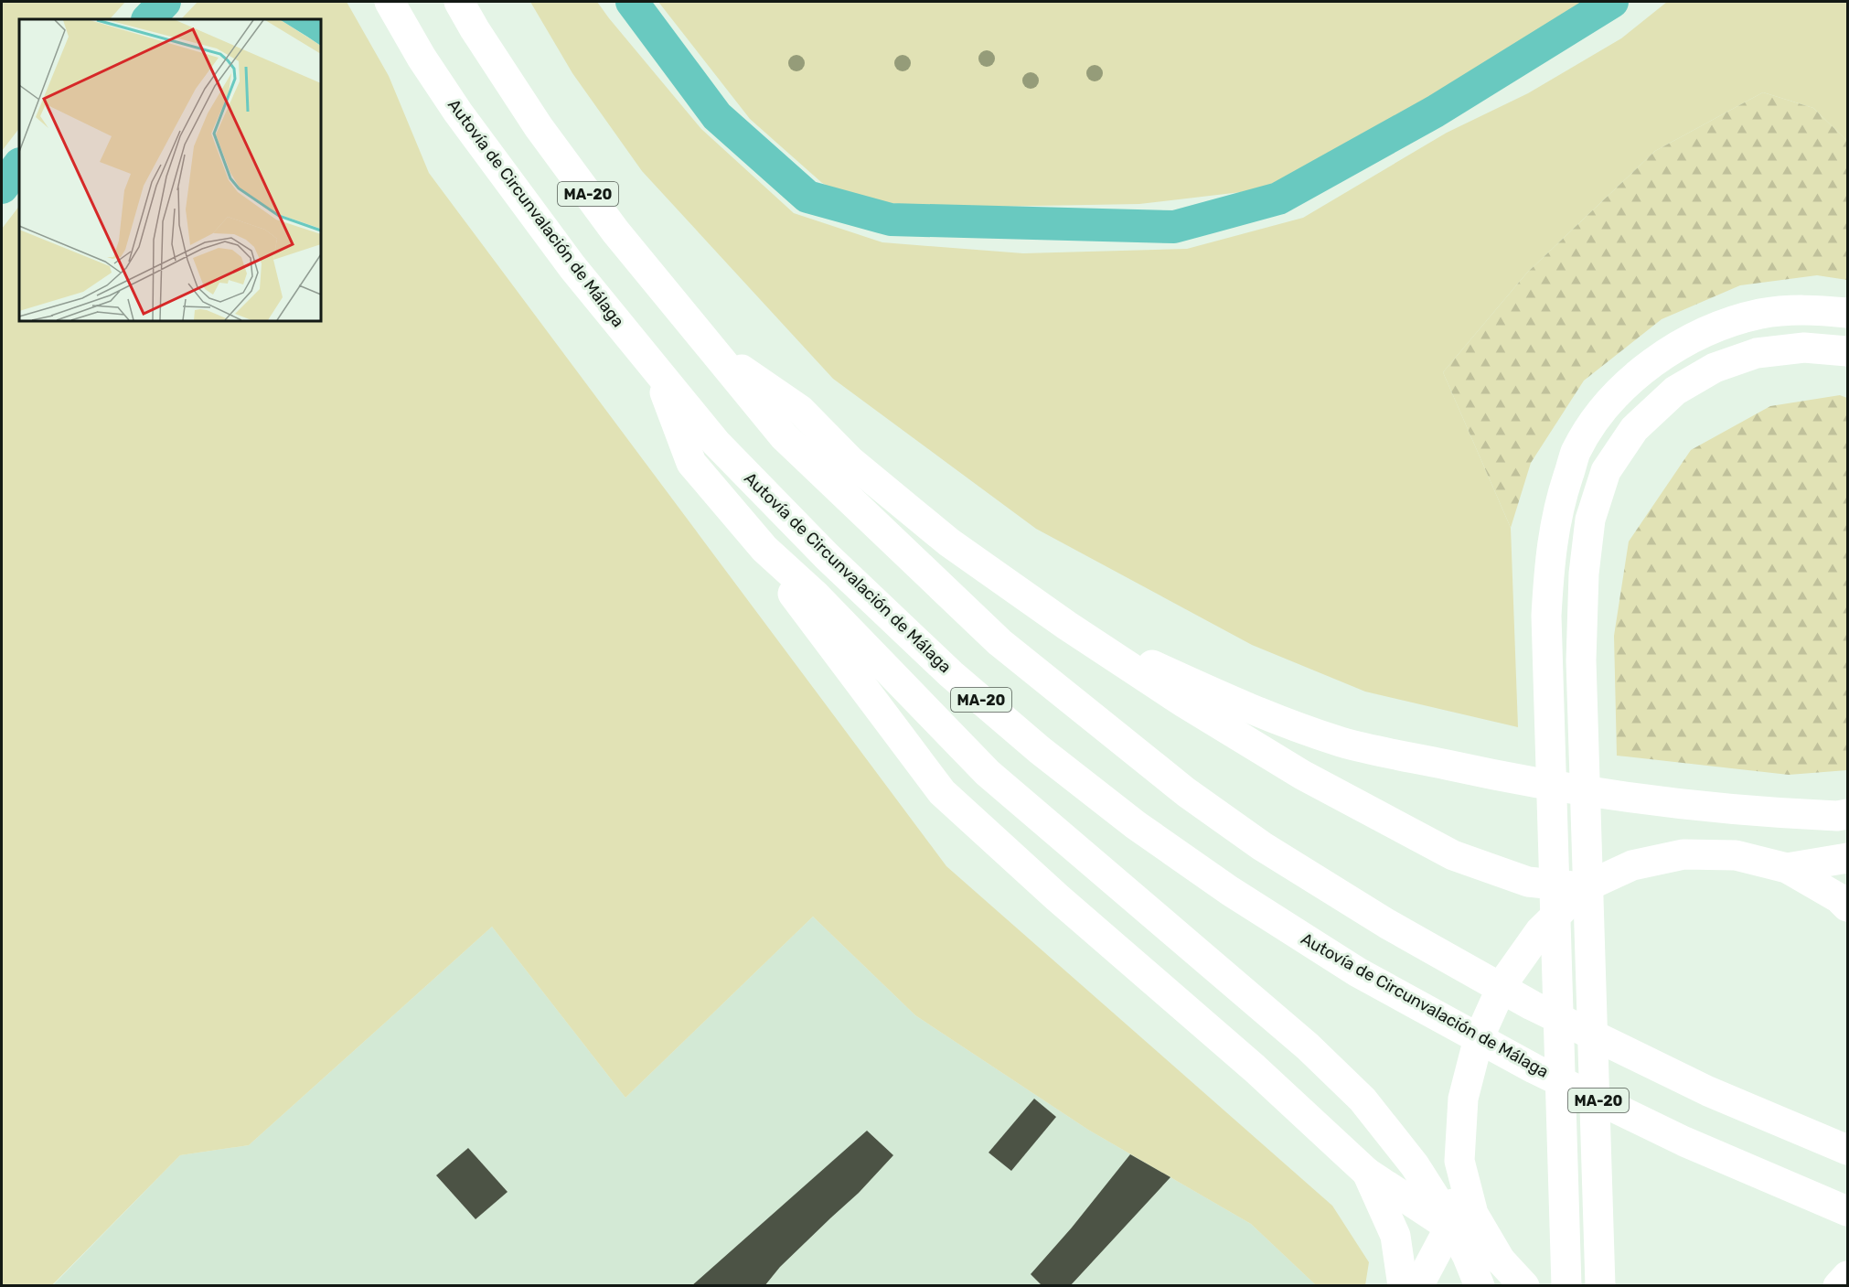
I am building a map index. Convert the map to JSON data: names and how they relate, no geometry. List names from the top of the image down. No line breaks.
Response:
{"streets":{"main road":["MA-20","Autovía de Circunvalación de Málaga"]}}
